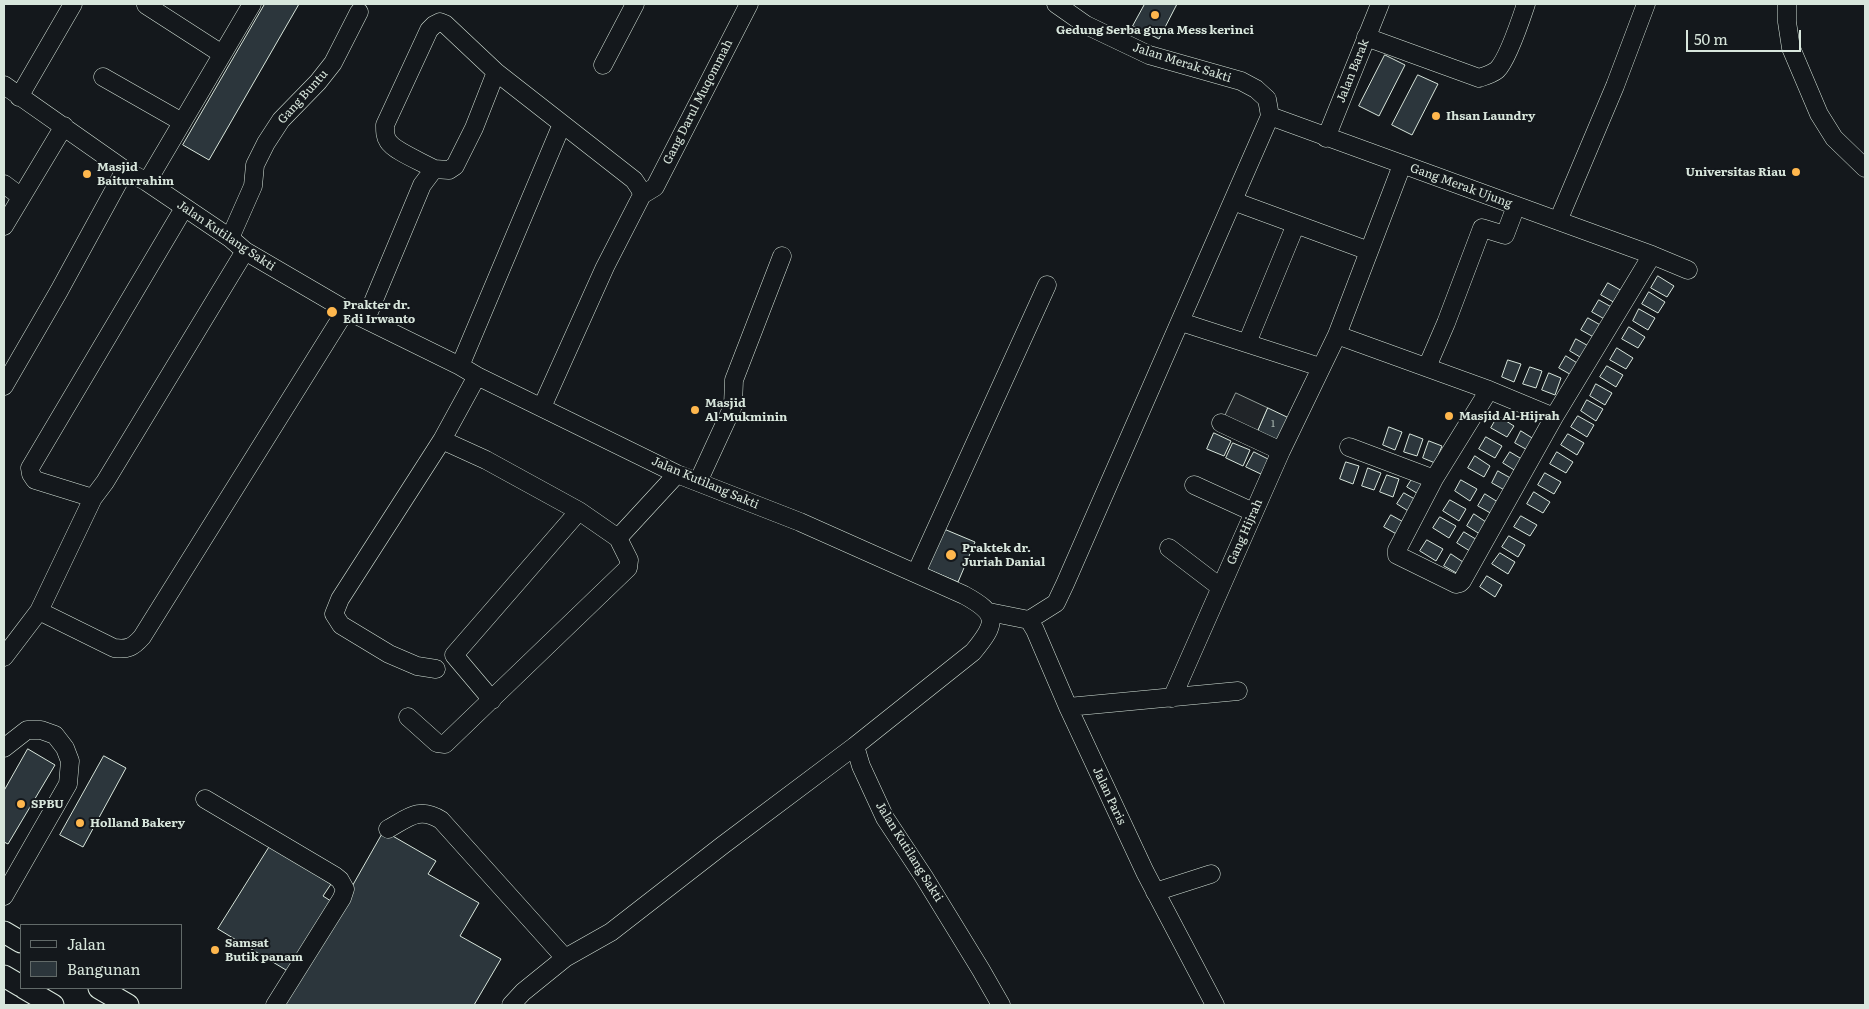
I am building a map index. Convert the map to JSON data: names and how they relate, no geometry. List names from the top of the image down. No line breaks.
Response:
{"streets":{"street":["Jalan Merak Sakti","Jalan Barak","Gang Buntu","Gang Darul Muqommah","Gang Merak Ujung","Jalan Kutilang Sakti","Gang Hijrah","Jalan Paris"]},"crossings":[["Jalan Merak Sakti","Gang Merak Ujung"],["Jalan Barak","Gang Merak Ujung"],["Gang Buntu","Jalan Kutilang Sakti"],["Gang Darul Muqommah","Jalan Kutilang Sakti"],["Gang Merak Ujung","Gang Hijrah"]],"places":["Gedung Serba guna Mess kerinci","Ihsan Laundry","Universitas Riau","Masjid Baiturrahim","Prakter dr. Edi Irwanto","Masjid Al-Mukminin","Masjid Al-Hijrah","Praktek dr. Juriah Danial","SPBU","Holland Bakery","Samsat Butik panam"],"house_numbers":["1"],"legend":["Jalan","Bangunan"],"scale_bar":"50 m"}
